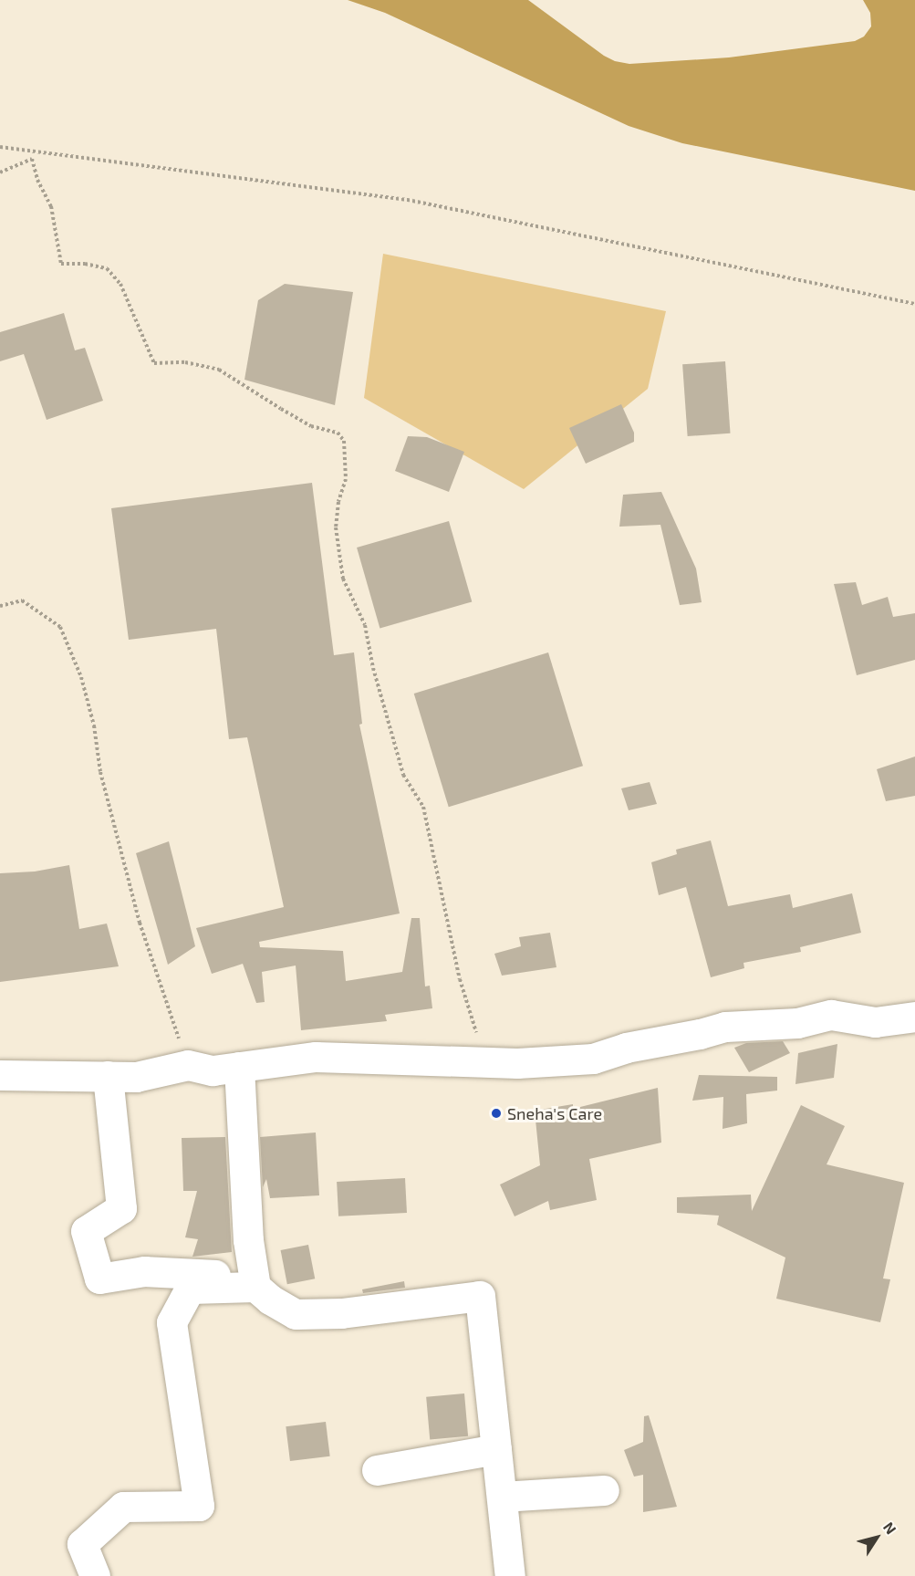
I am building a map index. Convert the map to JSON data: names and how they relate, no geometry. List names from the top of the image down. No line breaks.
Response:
{"places":["Sneha's Care"],"north":"top right"}
